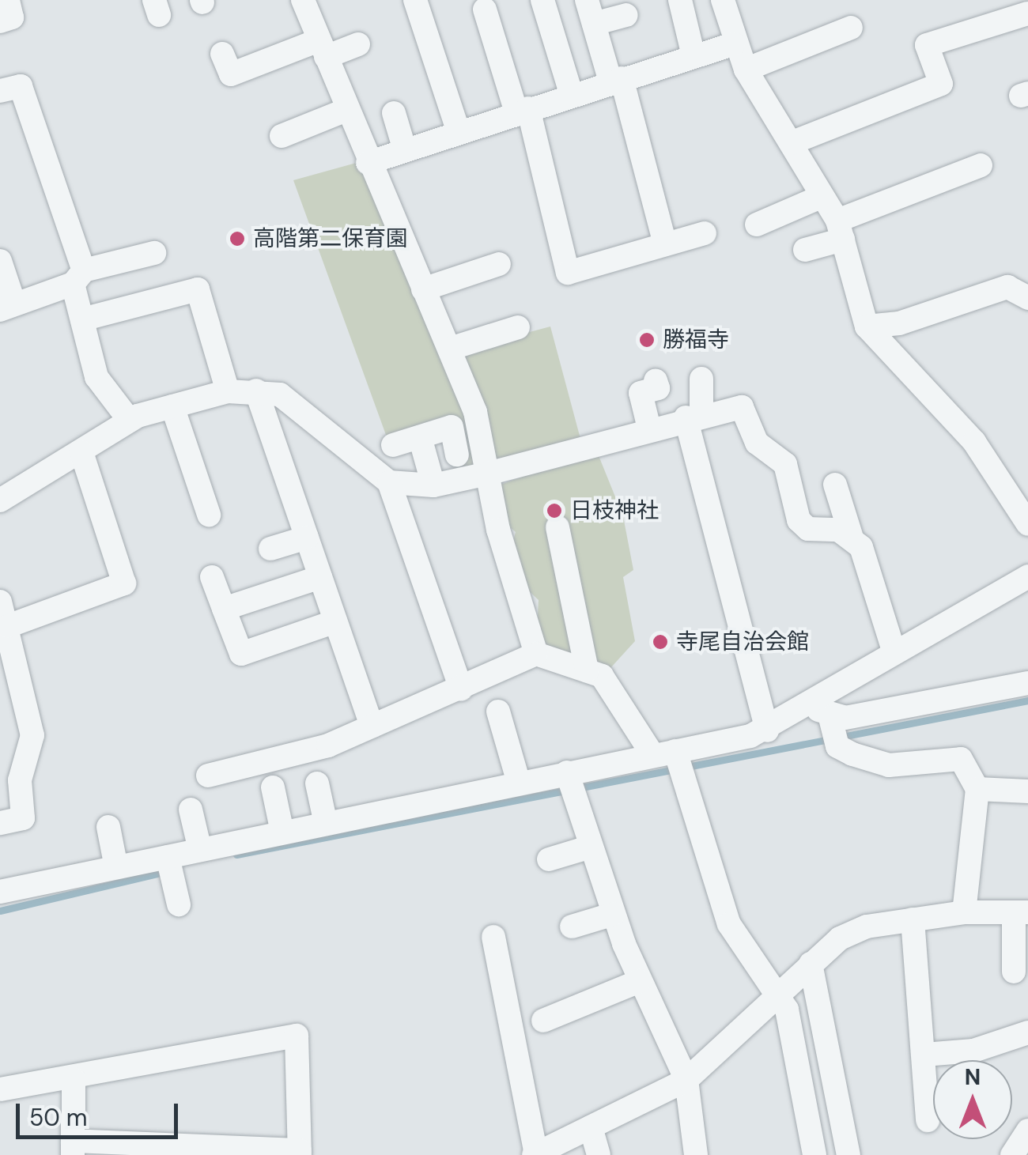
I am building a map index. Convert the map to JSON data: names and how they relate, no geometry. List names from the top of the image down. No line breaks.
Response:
{"places":["高階第二保育園","勝福寺","日枝神社","寺尾自治会館"],"scale_bar":"50 m","north":"top"}
